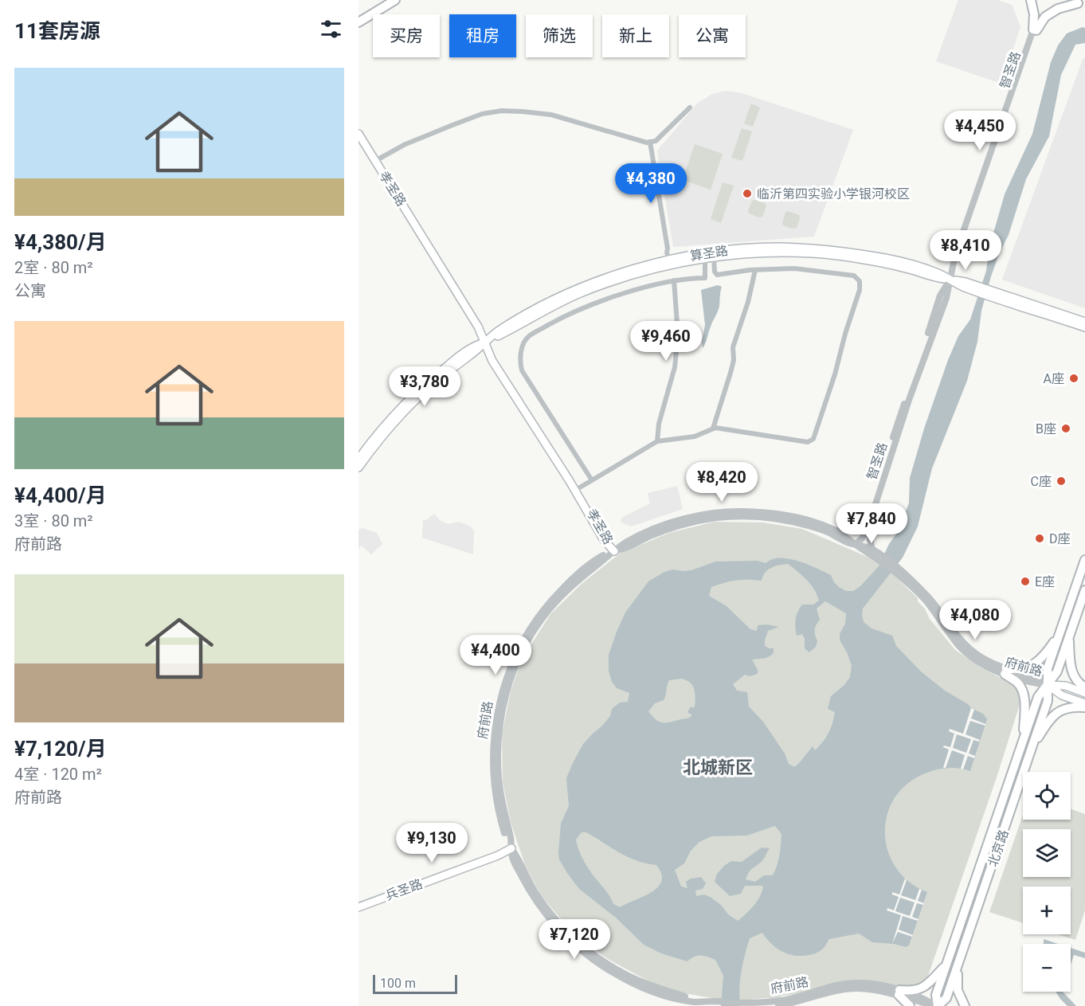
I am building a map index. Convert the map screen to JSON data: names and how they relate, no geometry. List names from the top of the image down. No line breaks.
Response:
{"streets":{"main road":["孝圣路","算圣路","北京路","兵圣路"],"street":["智圣路","府前路"]},"crossings":[["智圣路","算圣路"],["智圣路","府前路"],["孝圣路","算圣路"],["孝圣路","府前路"],["府前路","北京路"],["府前路","兵圣路"]],"districts":["北城新区"],"places":["临沂第四实验小学银河校区","A座","B座","C座","D座","E座"],"scale_bar":"100 m","page":{"heading":"11套房源","chip":["买房","租房","筛选","新上","公寓"],"list":[{"name":"¥4,380/月","note":"2室 · 80 m² · 公寓"},{"name":"¥4,400/月","note":"3室 · 80 m² · 府前路"},{"name":"¥7,120/月","note":"4室 · 120 m² · 府前路"}],"price":["¥4,450","¥4,380","¥8,410","¥9,460","¥3,780","¥8,420","¥7,840","¥4,080","¥4,400","¥9,130","¥7,120"],"map_buttons":["+","−"],"scale":"100 m"}}
